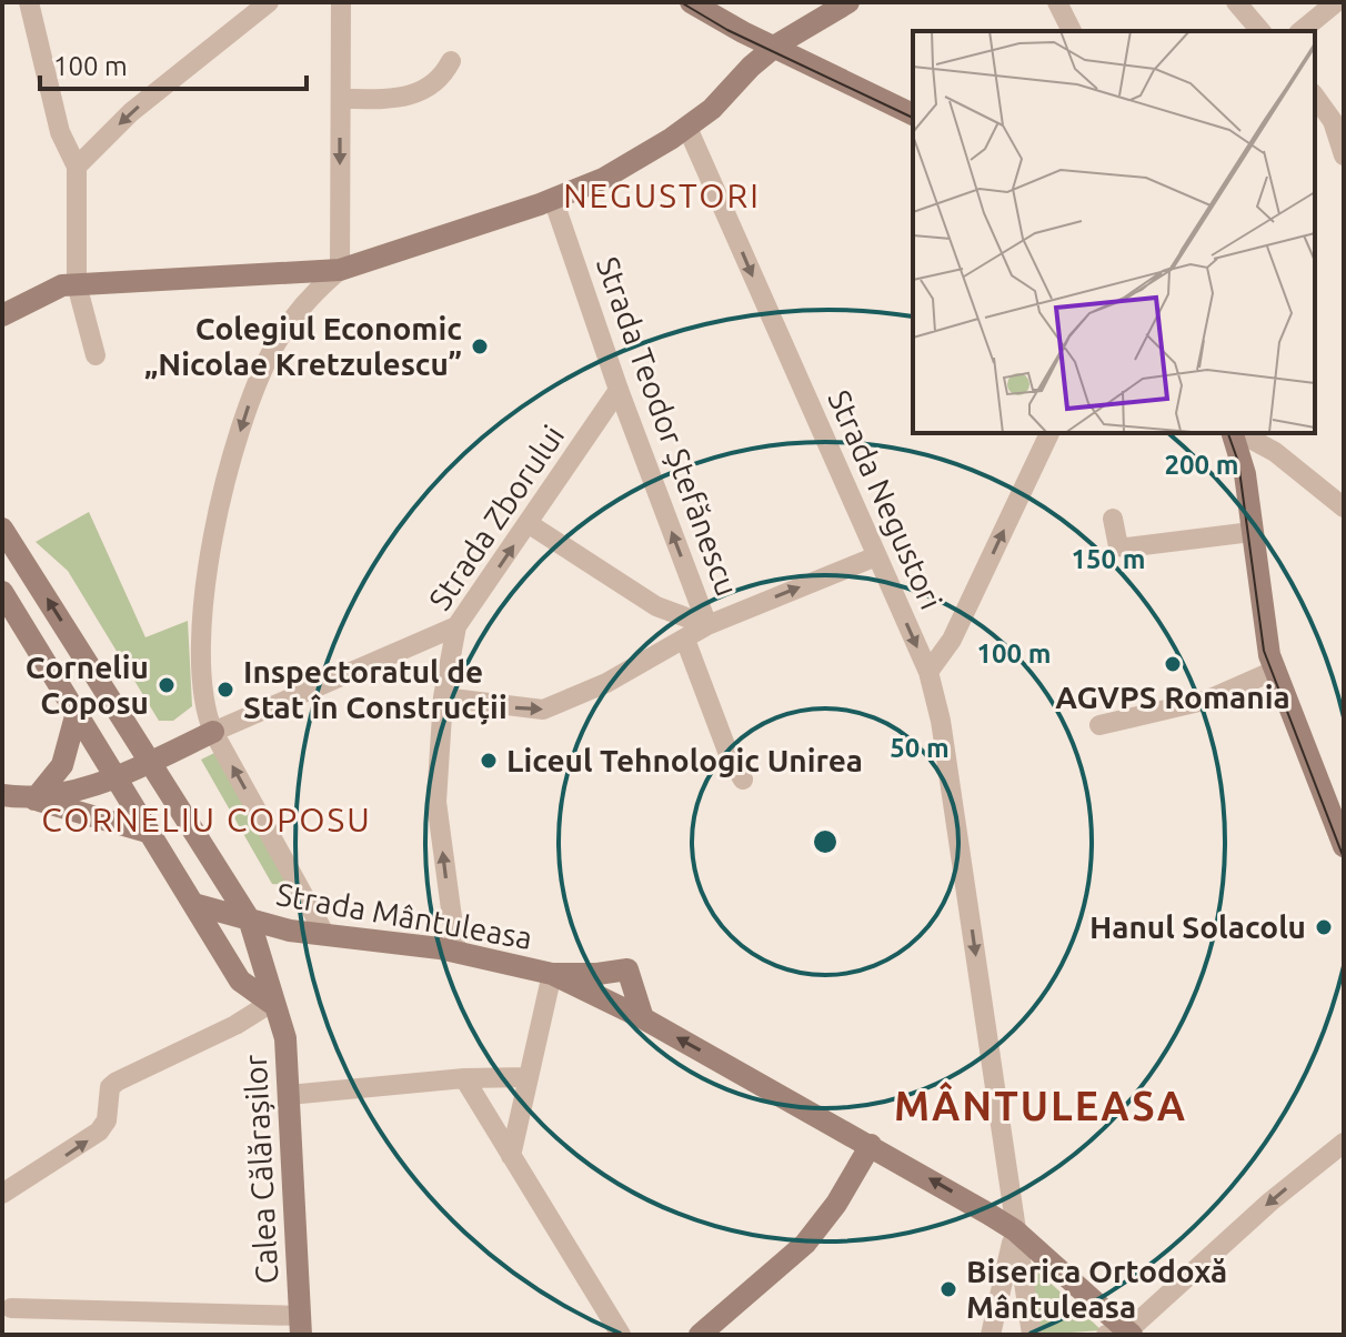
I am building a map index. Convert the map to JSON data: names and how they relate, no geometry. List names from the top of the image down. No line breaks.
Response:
{"streets":{"street":["Strada Teodor Ștefănescu","Strada Negustori","Strada Zborului","Strada Mântuleasa","Calea Călărașilor"]},"crossings":[["Strada Teodor Ștefănescu","Strada Zborului"],["Strada Negustori","Strada Mântuleasa"],["Strada Zborului","Strada Mântuleasa"],["Strada Mântuleasa","Calea Călărașilor"]],"one_way":["Strada Teodor Ștefănescu","Strada Negustori","Strada Zborului","Strada Mântuleasa"],"districts":["NEGUSTORI","CORNELIU COPOSU","MÂNTULEASA"],"places":["Colegiul Economic „Nicolae Kretzulescu”","AGVPS Romania","Corneliu Coposu","Inspectoratul de Stat în Construcții","Liceul Tehnologic Unirea","Hanul Solacolu","Biserica Ortodoxă Mântuleasa"],"scale_bar":"100 m","rings":["200 m","150 m","100 m","50 m"]}
